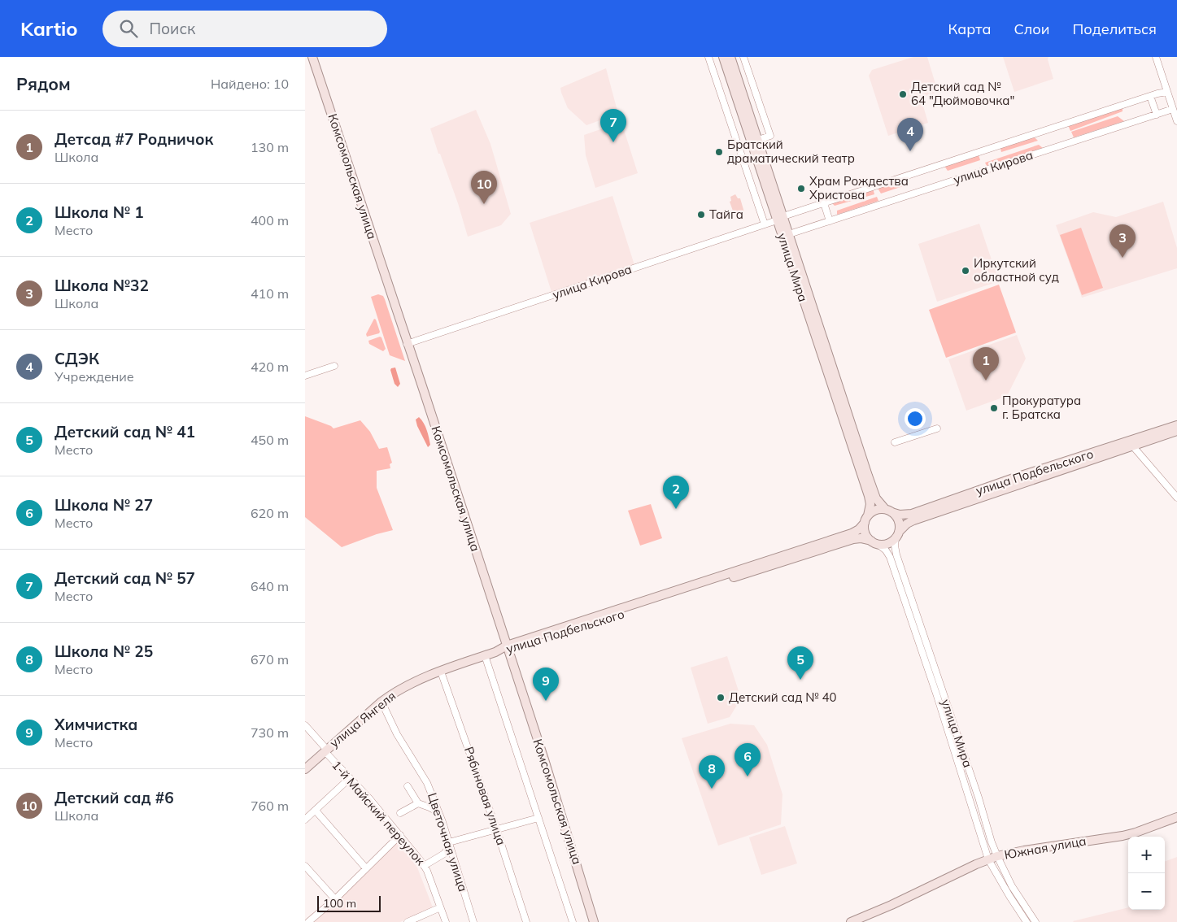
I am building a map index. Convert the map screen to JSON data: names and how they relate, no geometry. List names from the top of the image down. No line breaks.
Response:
{"streets":{"main road":["Комсомольская улица","улица Мира","улица Подбельского","улица Янгеля","Южная улица"],"street":["улица Кирова","Рябиновая улица","1-й Майский переулок","Цветочная улица"]},"crossings":[["улица Кирова","Комсомольская улица"],["улица Кирова","улица Мира"],["Комсомольская улица","улица Подбельского"],["улица Мира","улица Подбельского"],["улица Мира","Южная улица"],["улица Подбельского","улица Янгеля"],["улица Янгеля","Рябиновая улица"],["улица Янгеля","1-й Майский переулок"],["улица Янгеля","Цветочная улица"]],"places":["Детский сад № 64 \"Дюймовочка\"","Братский драматический театр","Храм Рождества Христова","Тайга","Иркутский областной суд","Прокуратура г. Братска","Детский сад № 40"],"scale_bar":"100 m","page":{"header":"Kartio","search":"Поиск","nav":["Карта","Слои","Поделиться"],"heading":["Рядом","Найдено: 10"],"pins":["7","4","10","3","1","2","5","9","6","8"],"list":[{"mark":"1","name":"Детсад #7 Родничок","note":"Школа","value":"130 m"},{"mark":"2","name":"Школа № 1","note":"Место","value":"400 m"},{"mark":"3","name":"Школа №32","note":"Школа","value":"410 m"},{"mark":"4","name":"СДЭК","note":"Учреждение","value":"420 m"},{"mark":"5","name":"Детский сад № 41","note":"Место","value":"450 m"},{"mark":"6","name":"Школа № 27","note":"Место","value":"620 m"},{"mark":"7","name":"Детский сад № 57","note":"Место","value":"640 m"},{"mark":"8","name":"Школа № 25","note":"Место","value":"670 m"},{"mark":"9","name":"Химчистка","note":"Место","value":"730 m"},{"mark":"10","name":"Детский сад #6","note":"Школа","value":"760 m"}],"map_buttons":["+","−"],"scale":"100 m"}}
